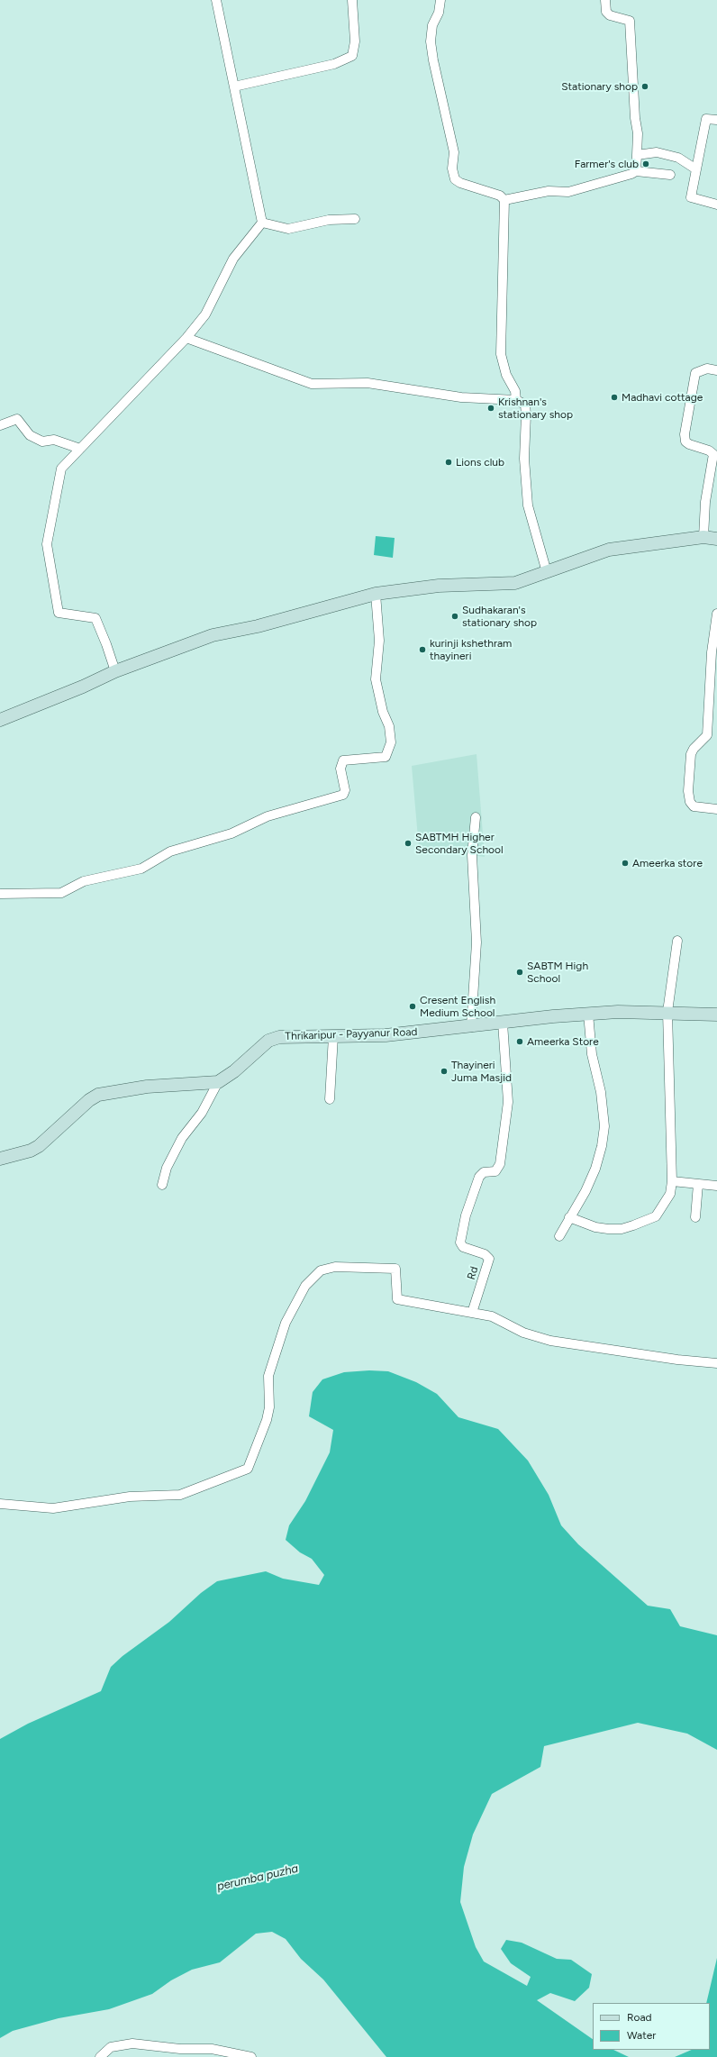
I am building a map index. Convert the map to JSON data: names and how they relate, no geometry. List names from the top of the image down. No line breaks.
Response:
{"streets":{"main road":["Thrikaripur - Payyanur Road"],"street":["Rd"]},"crossings":[["Thrikaripur - Payyanur Road","Rd"]],"water":["perumba puzha"],"places":["Stationary shop","Farmer's club","Madhavi cottage","Krishnan's stationary shop","Lions club","Sudhakaran's stationary shop","kurinji kshethram thayineri","SABTMH Higher Secondary School","Ameerka store","SABTM High School","Cresent English Medium School","Ameerka Store","Thayineri Juma Masjid"],"legend":["Road","Water"]}
